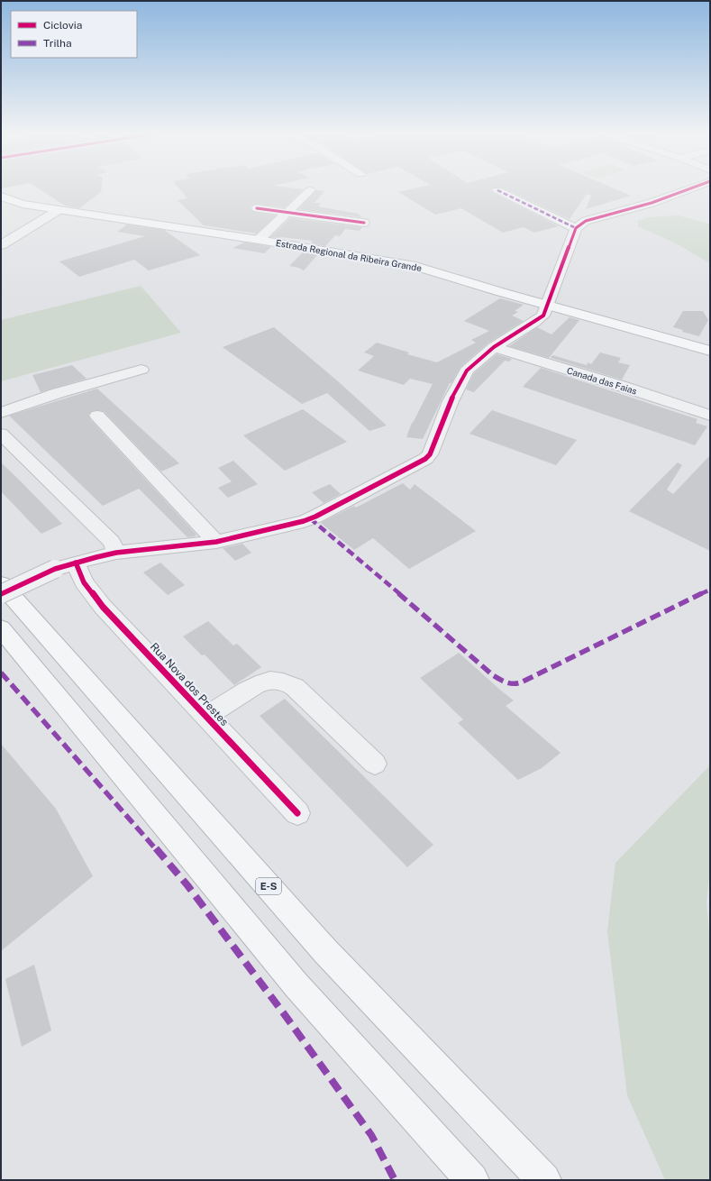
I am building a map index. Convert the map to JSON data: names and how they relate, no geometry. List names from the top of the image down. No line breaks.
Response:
{"streets":{"main road":["Estrada Regional da Ribeira Grande","E-S"],"street":["Canada das Faias","Rua Nova dos Prestes"]},"legend":["Ciclovia","Trilha"]}
